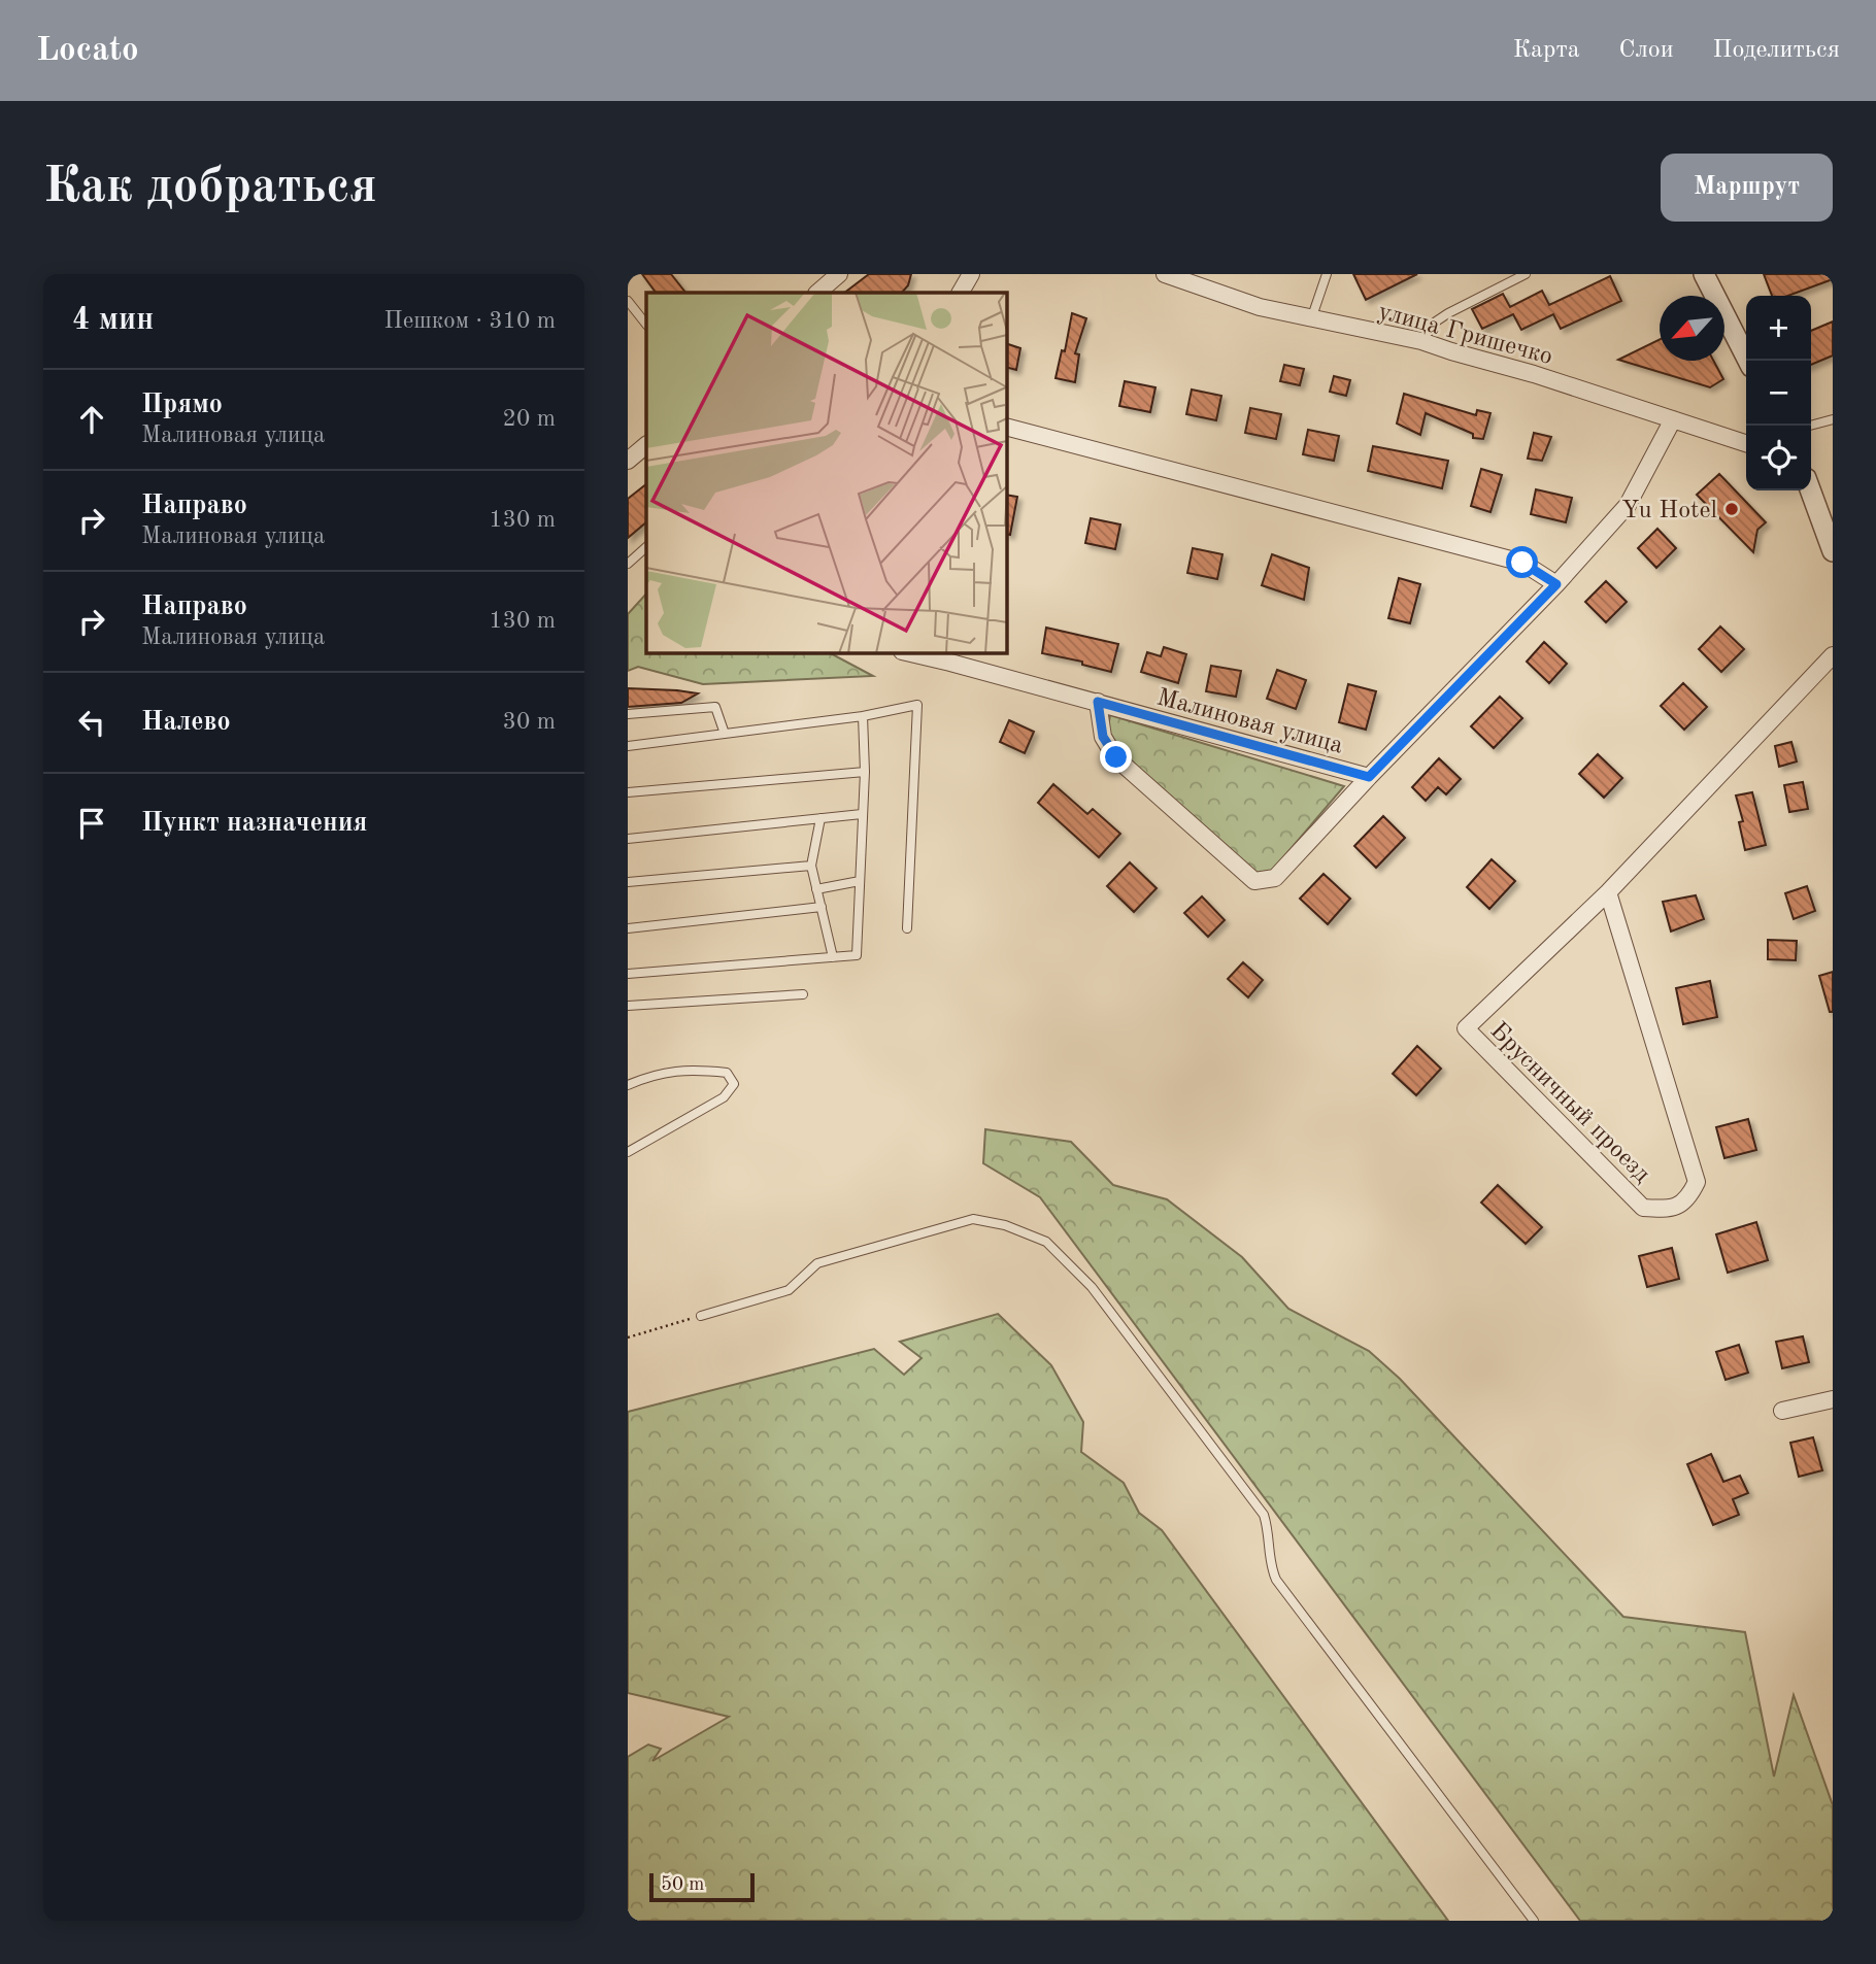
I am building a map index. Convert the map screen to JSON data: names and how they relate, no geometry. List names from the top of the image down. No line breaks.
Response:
{"streets":{"street":["улица Гришечко","Малиновая улица","Брусничный проезд"]},"crossings":[["улица Гришечко","Малиновая улица"]],"places":["Yu Hotel"],"scale_bar":"50 m","north":"bottom left","page":{"header":"Locato","nav":["Карта","Слои","Поделиться"],"buttons":"Маршрут","title":"Как добраться","heading":["4 мин","Пешком · 310 m"],"map_buttons":["+","−"],"list":[["Прямо","Малиновая улица","20 m"],["Направо","Малиновая улица","130 m"],["Направо","Малиновая улица","130 m"],["Налево","30 m"],"Пункт назначения"],"scale":"50 m"}}
